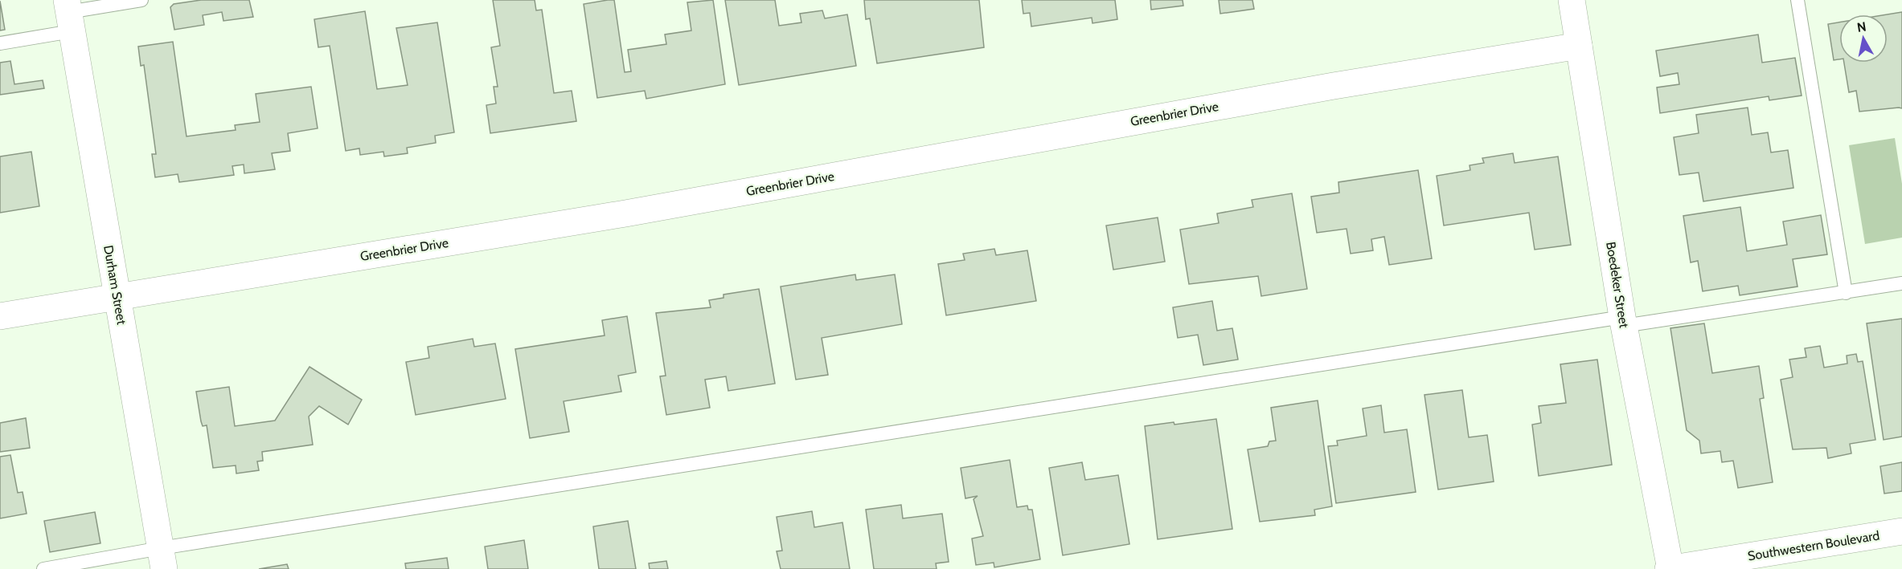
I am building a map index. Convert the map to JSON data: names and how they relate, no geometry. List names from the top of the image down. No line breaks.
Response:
{"streets":{"street":["Greenbrier Drive","Durham Street","Boedeker Street","Southwestern Boulevard"]},"crossings":[["Greenbrier Drive","Durham Street"],["Greenbrier Drive","Boedeker Street"],["Boedeker Street","Southwestern Boulevard"]],"north":"top"}
